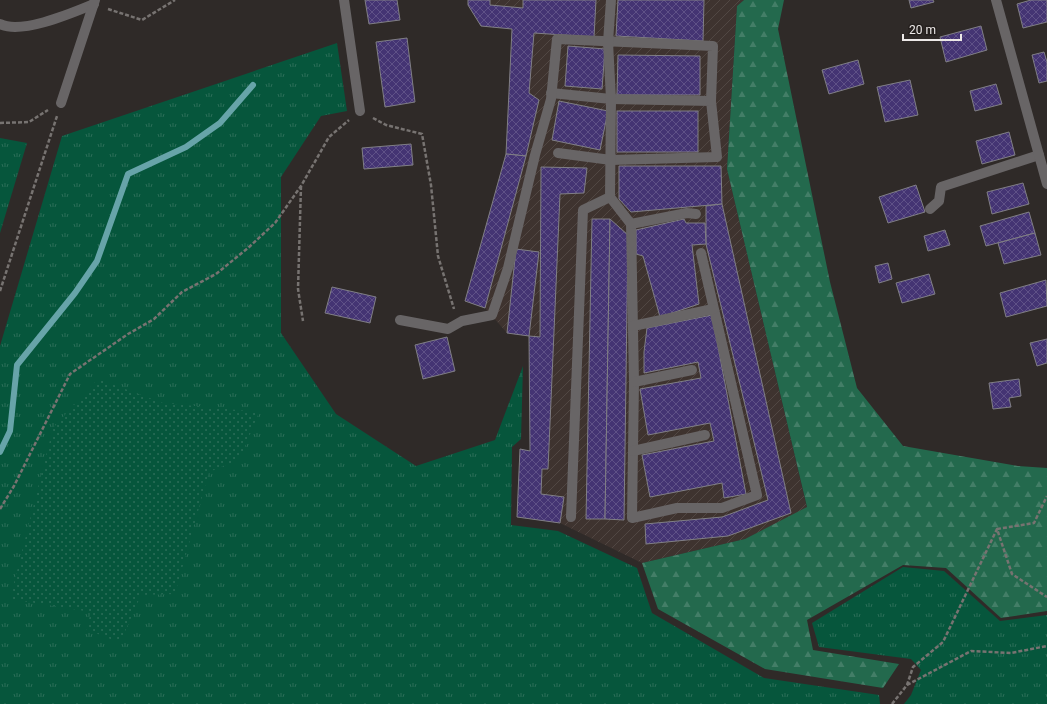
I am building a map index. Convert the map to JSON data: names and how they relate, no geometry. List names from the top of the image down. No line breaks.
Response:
{"scale_bar":"20 m"}
